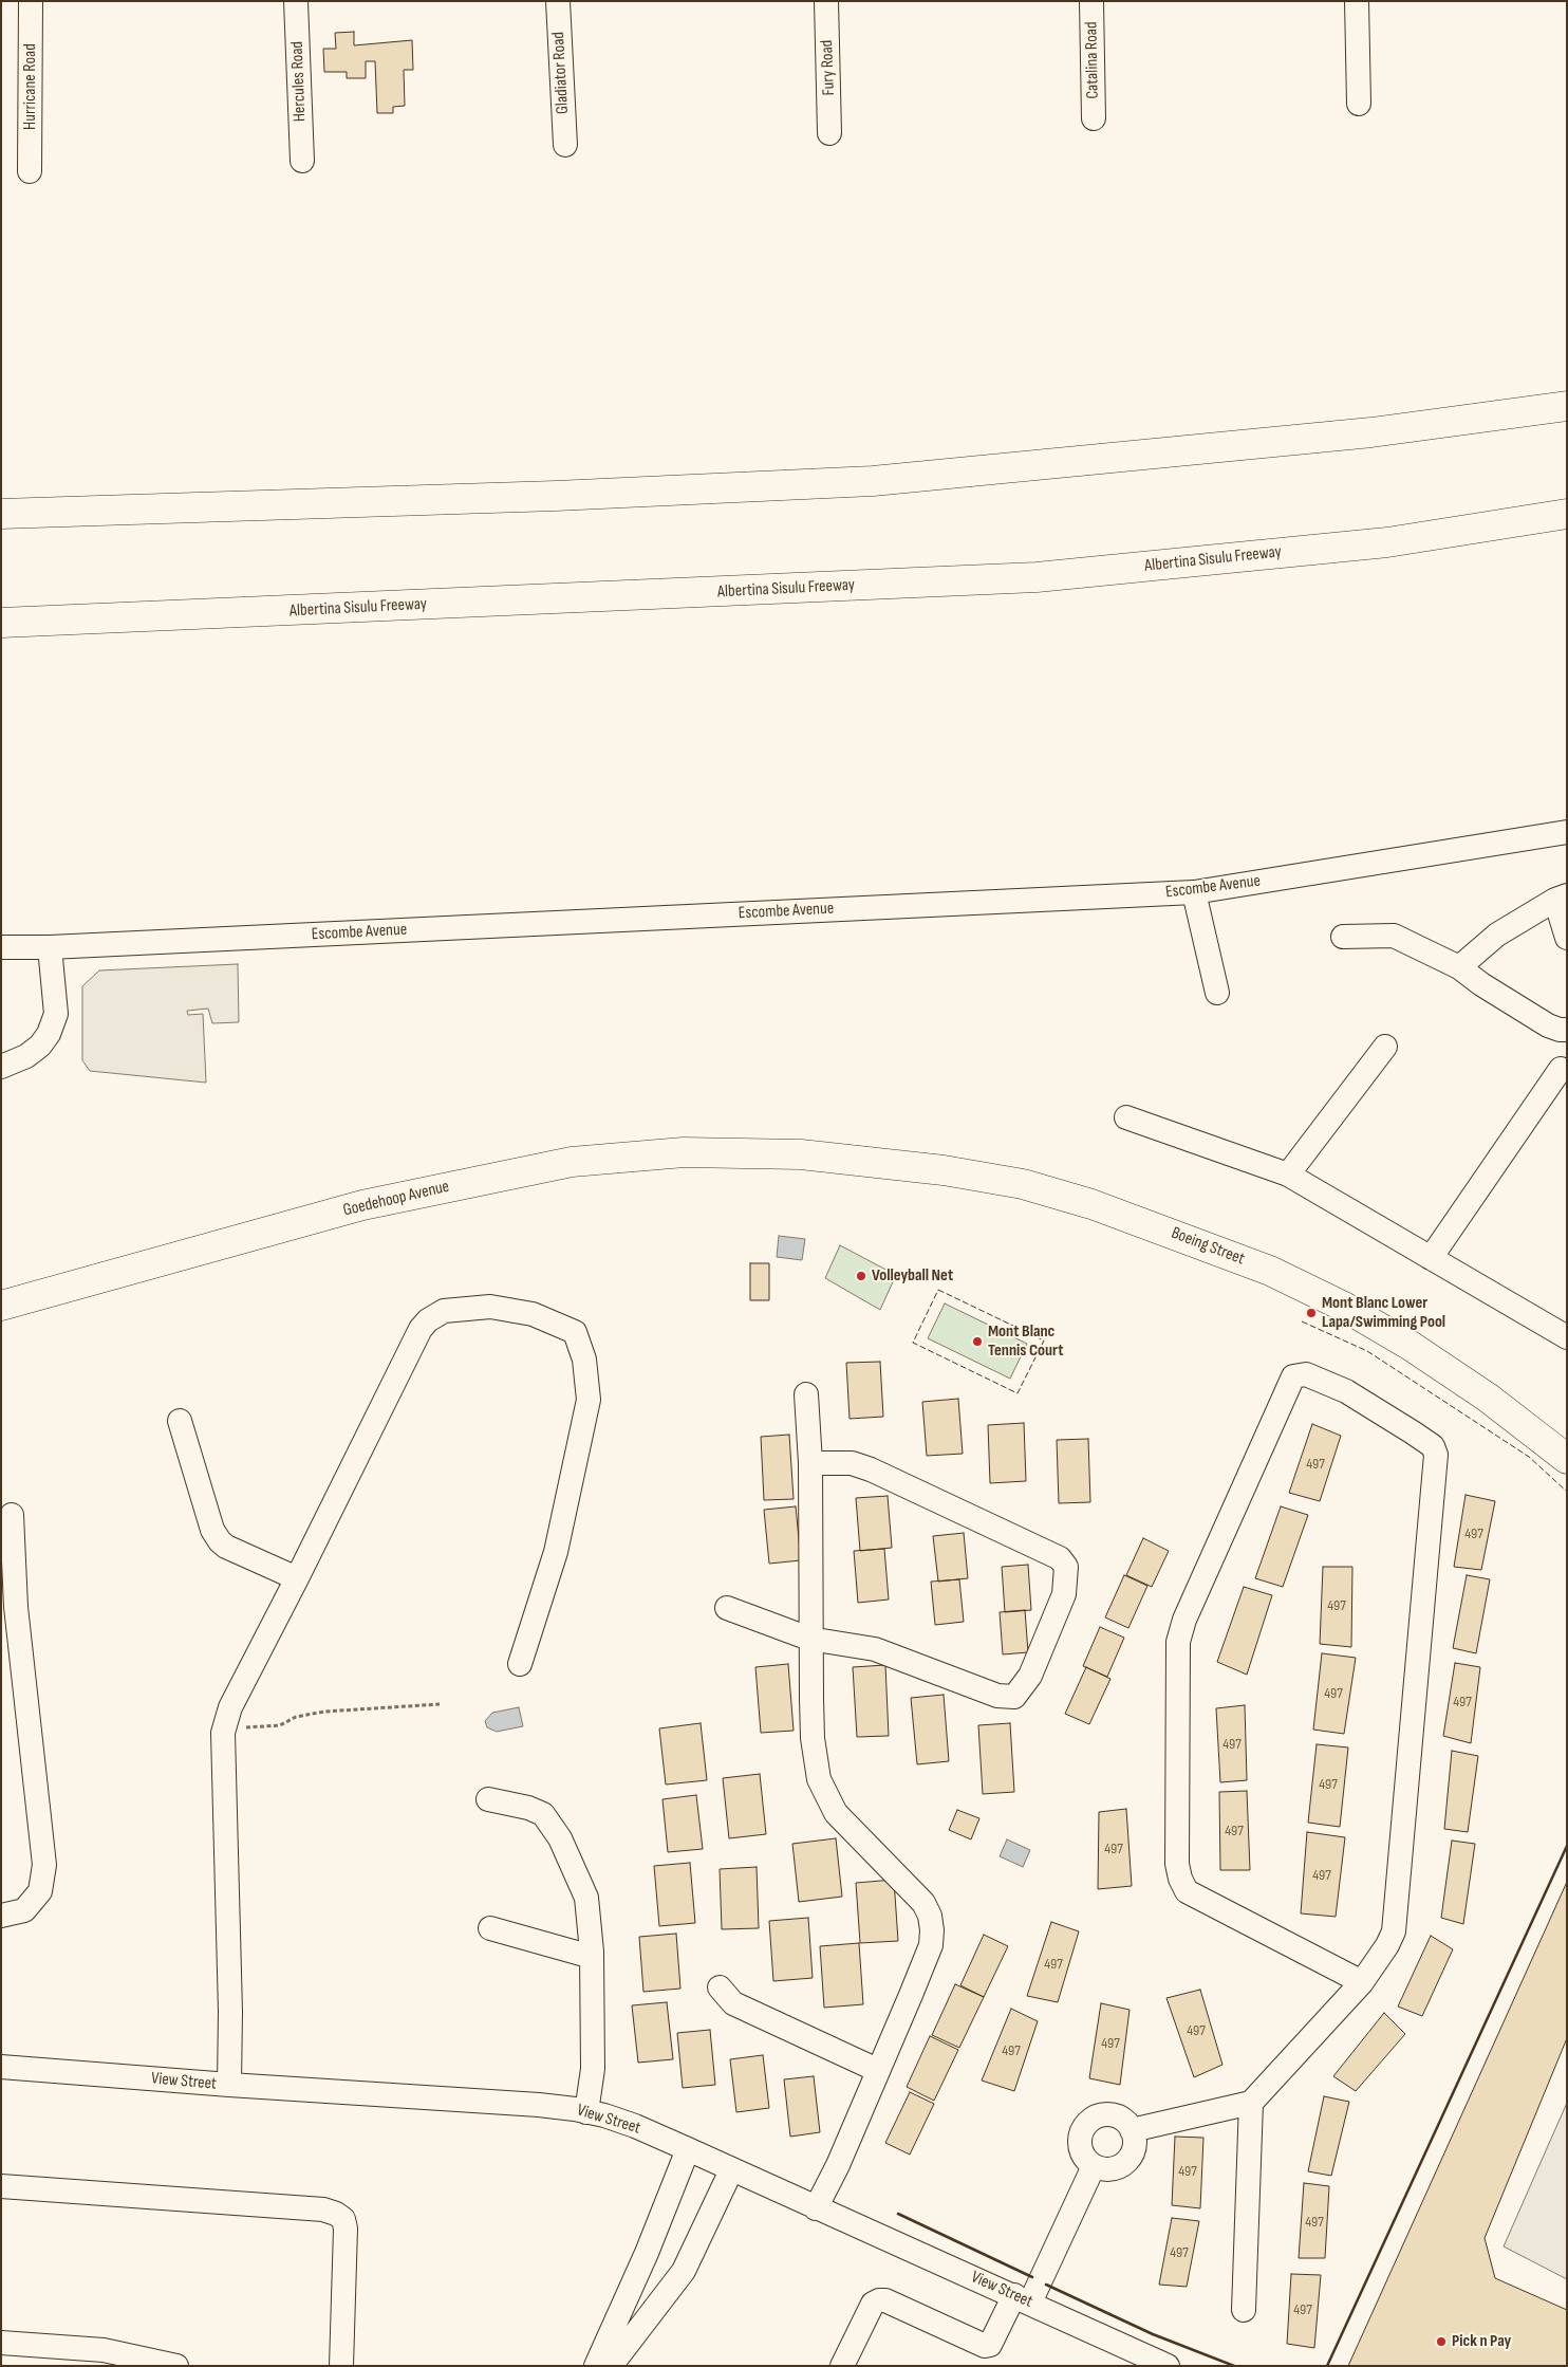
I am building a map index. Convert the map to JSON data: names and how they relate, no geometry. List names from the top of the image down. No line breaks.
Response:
{"streets":{"main road":["Albertina Sisulu Freeway","Goedehoop Avenue","Boeing Street"],"street":["Catalina Road","Fury Road","Gladiator Road","Hercules Road","Hurricane Road","Escombe Avenue","View Street"]},"crossings":[["Goedehoop Avenue","Boeing Street"]],"places":["Volleyball Net","Mont Blanc Lower Lapa/Swimming Pool","Mont Blanc Tennis Court","Pick n Pay"],"house_numbers":["497","497","497","497","497","497","497","497","497","497","497","497","497","497","497","497","497","497"]}
